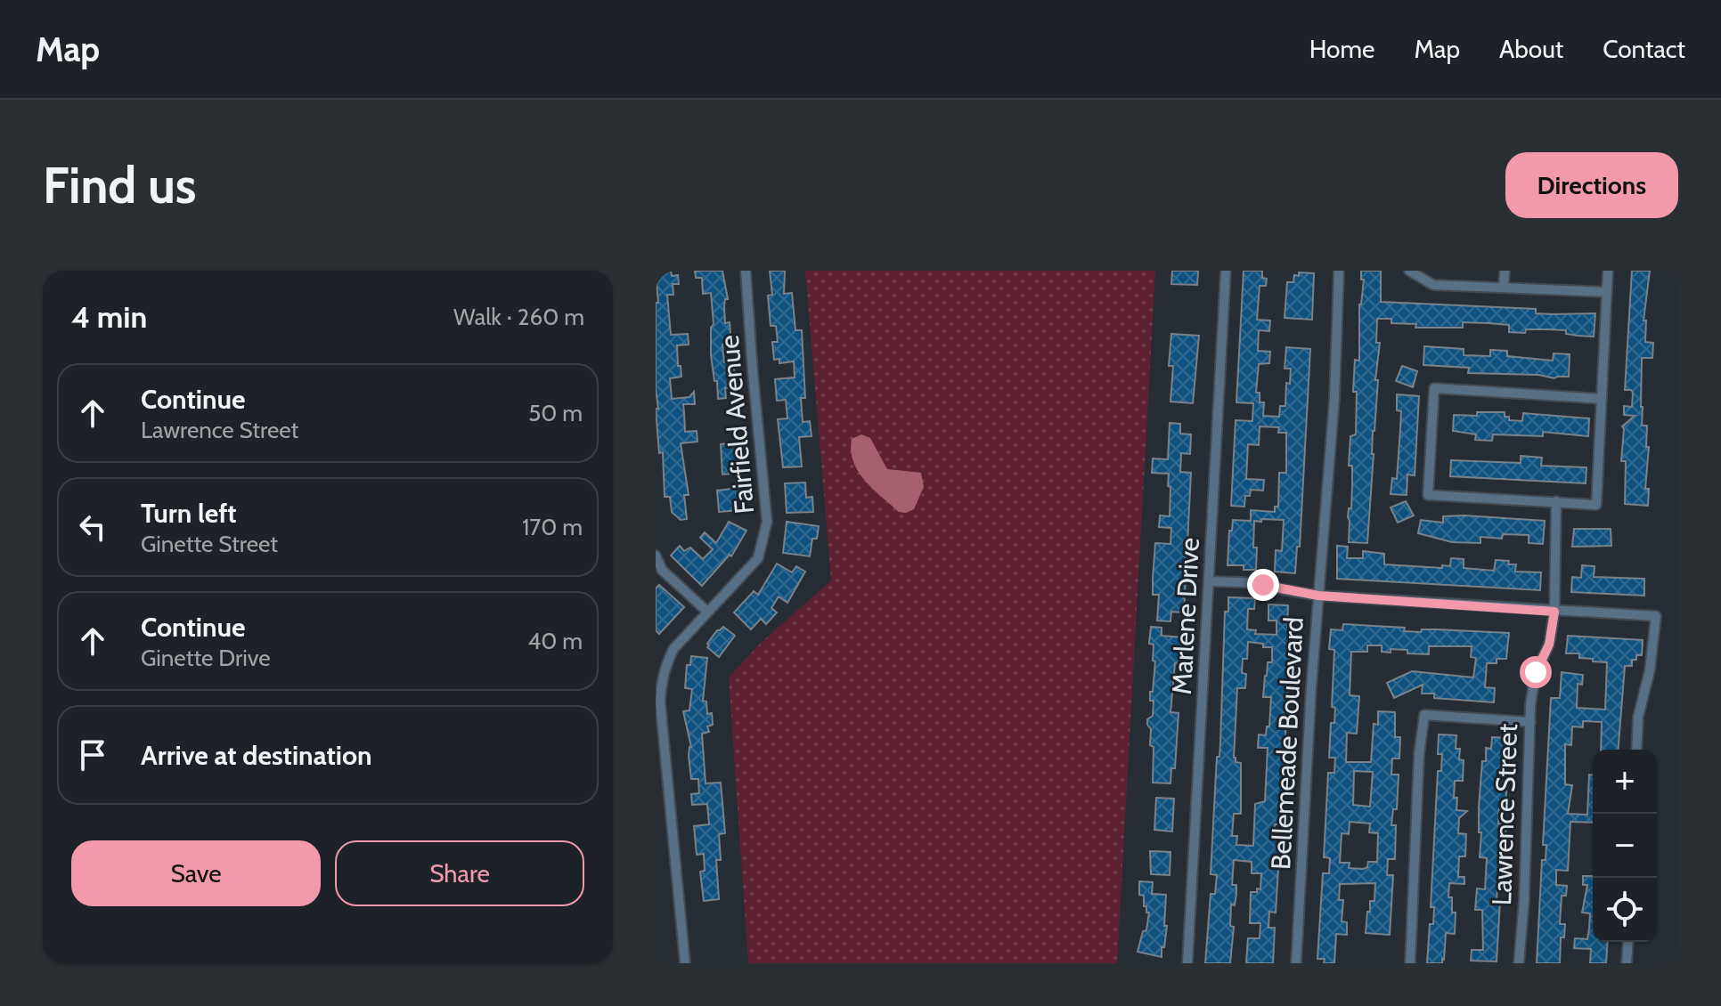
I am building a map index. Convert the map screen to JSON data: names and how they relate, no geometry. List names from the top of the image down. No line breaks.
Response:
{"streets":{"street":["Fairfield Avenue","Marlene Drive","Bellemeade Boulevard","Lawrence Street"]},"page":{"header":"Map","nav":["Home","Map","About","Contact"],"buttons":["Directions",["Save","Share"]],"title":"Find us","heading":["4 min","Walk · 260 m"],"list":[["Continue","Lawrence Street","50 m"],["Turn left","Ginette Street","170 m"],["Continue","Ginette Drive","40 m"],"Arrive at destination"],"map_buttons":["+","−"]}}
